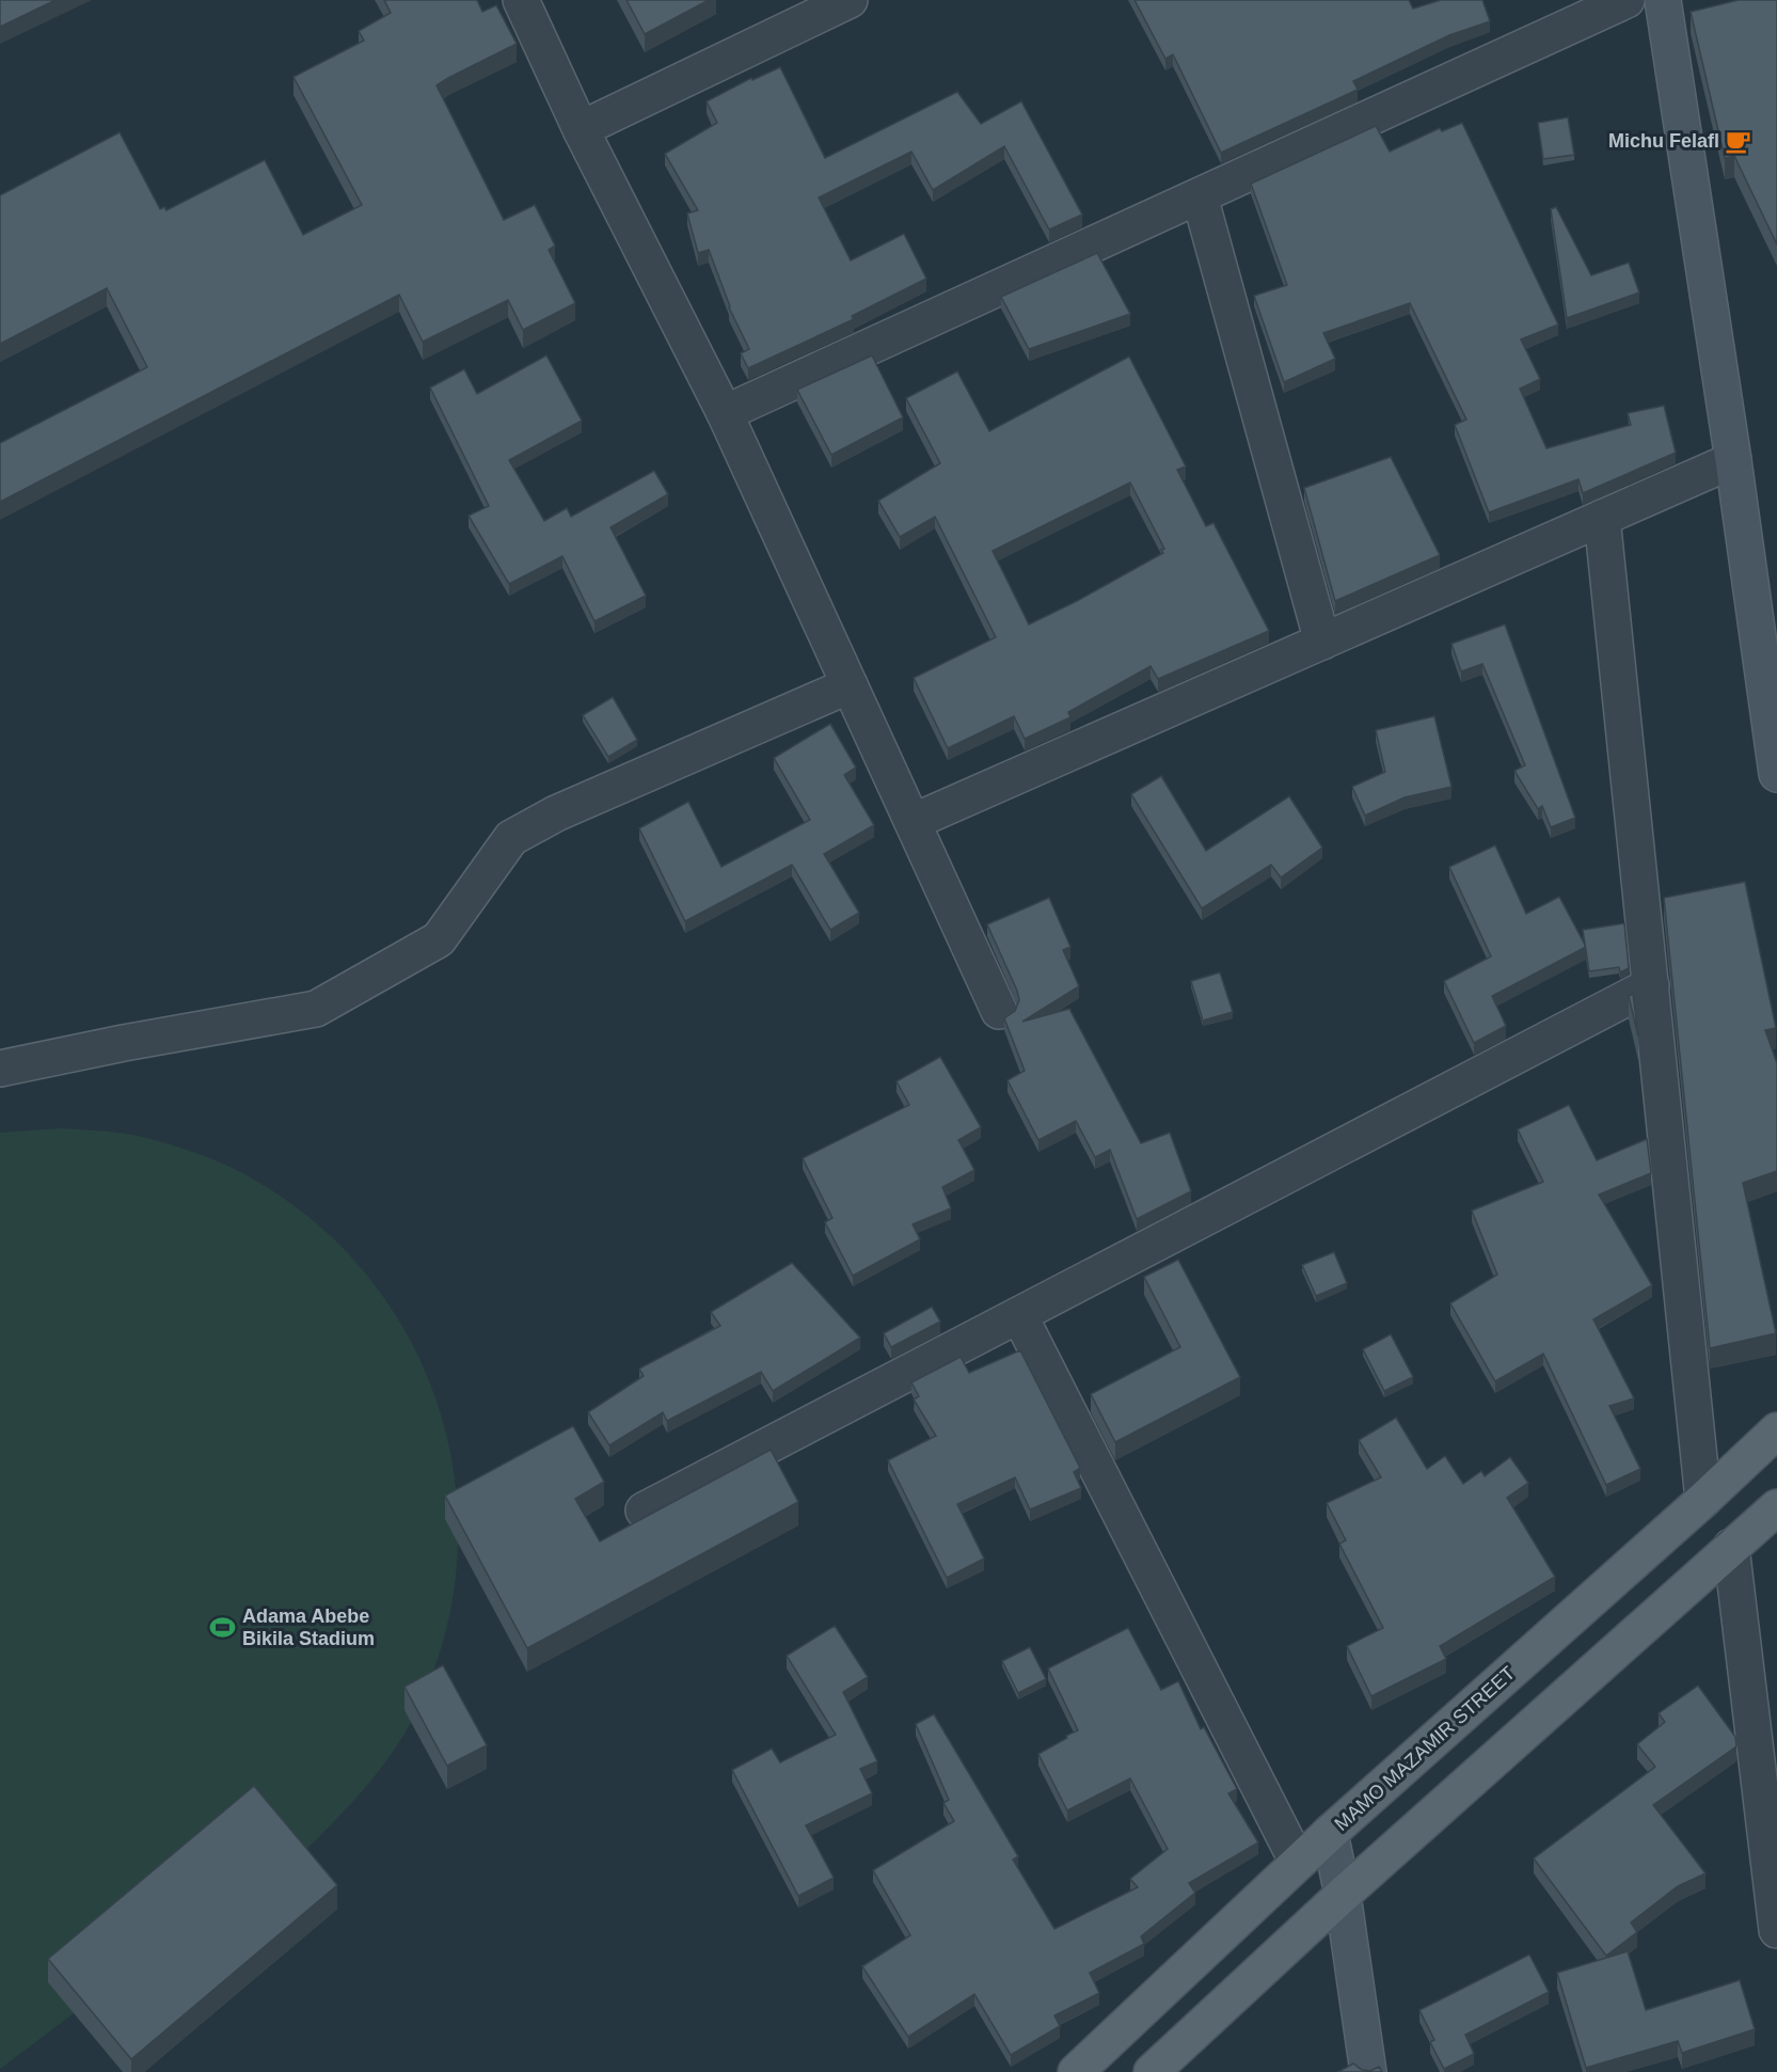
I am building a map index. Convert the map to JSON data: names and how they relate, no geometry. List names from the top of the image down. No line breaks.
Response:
{"streets":{"main road":["MAMO MAZAMIR STREET"]},"places":{"cafe":["Michu Felafl"],"sports":["Adama Abebe Bikila Stadium"]}}
